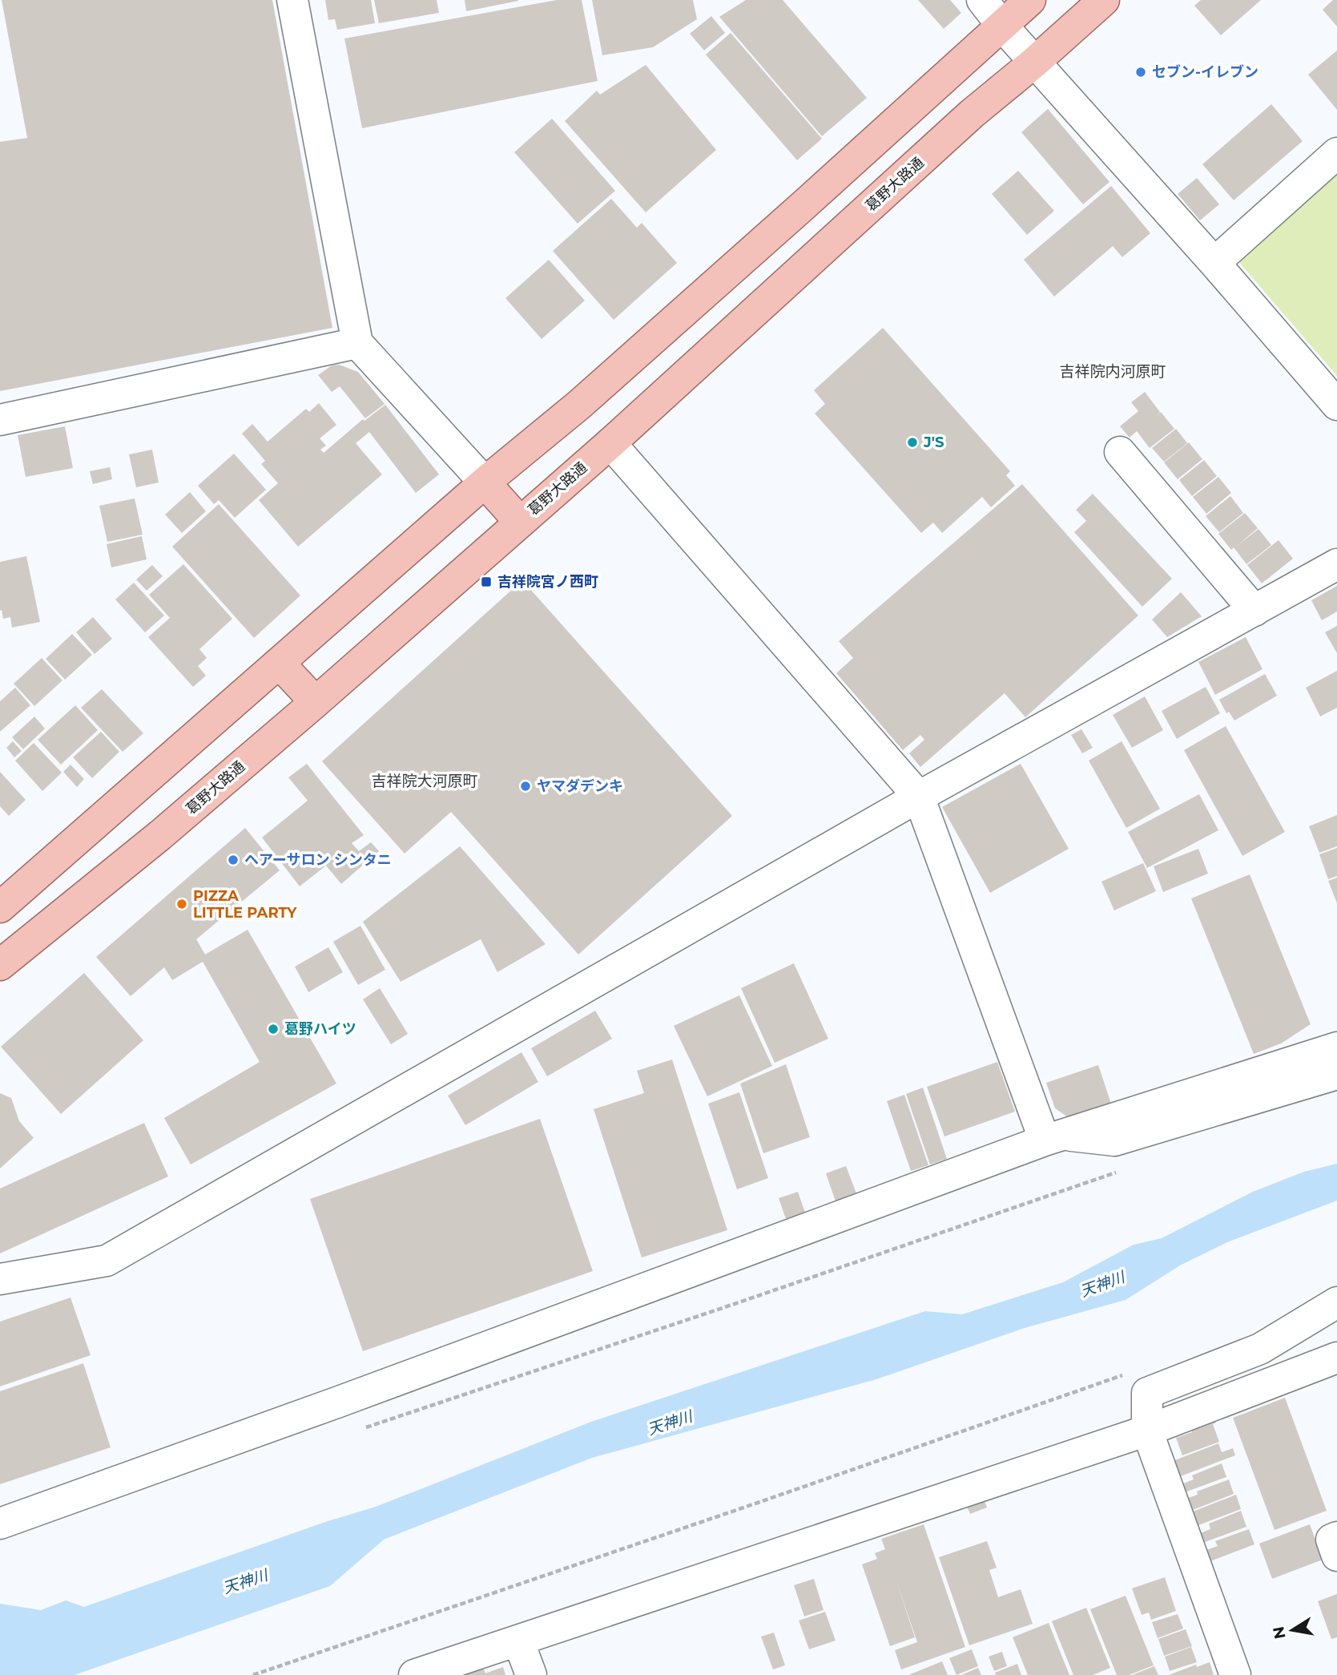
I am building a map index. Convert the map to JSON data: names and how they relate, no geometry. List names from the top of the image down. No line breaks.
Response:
{"streets":{"main road":["葛野大路通"]},"districts":["吉祥院内河原町","吉祥院大河原町"],"water":["天神川"],"places":{"other":["セブン-イレブン","J'S","ヤマダデンキ","ヘアーサロン シンタニ","PIZZA LITTLE PARTY","葛野ハイツ"],"transit":["吉祥院宮ノ西町"]},"north":"left"}
